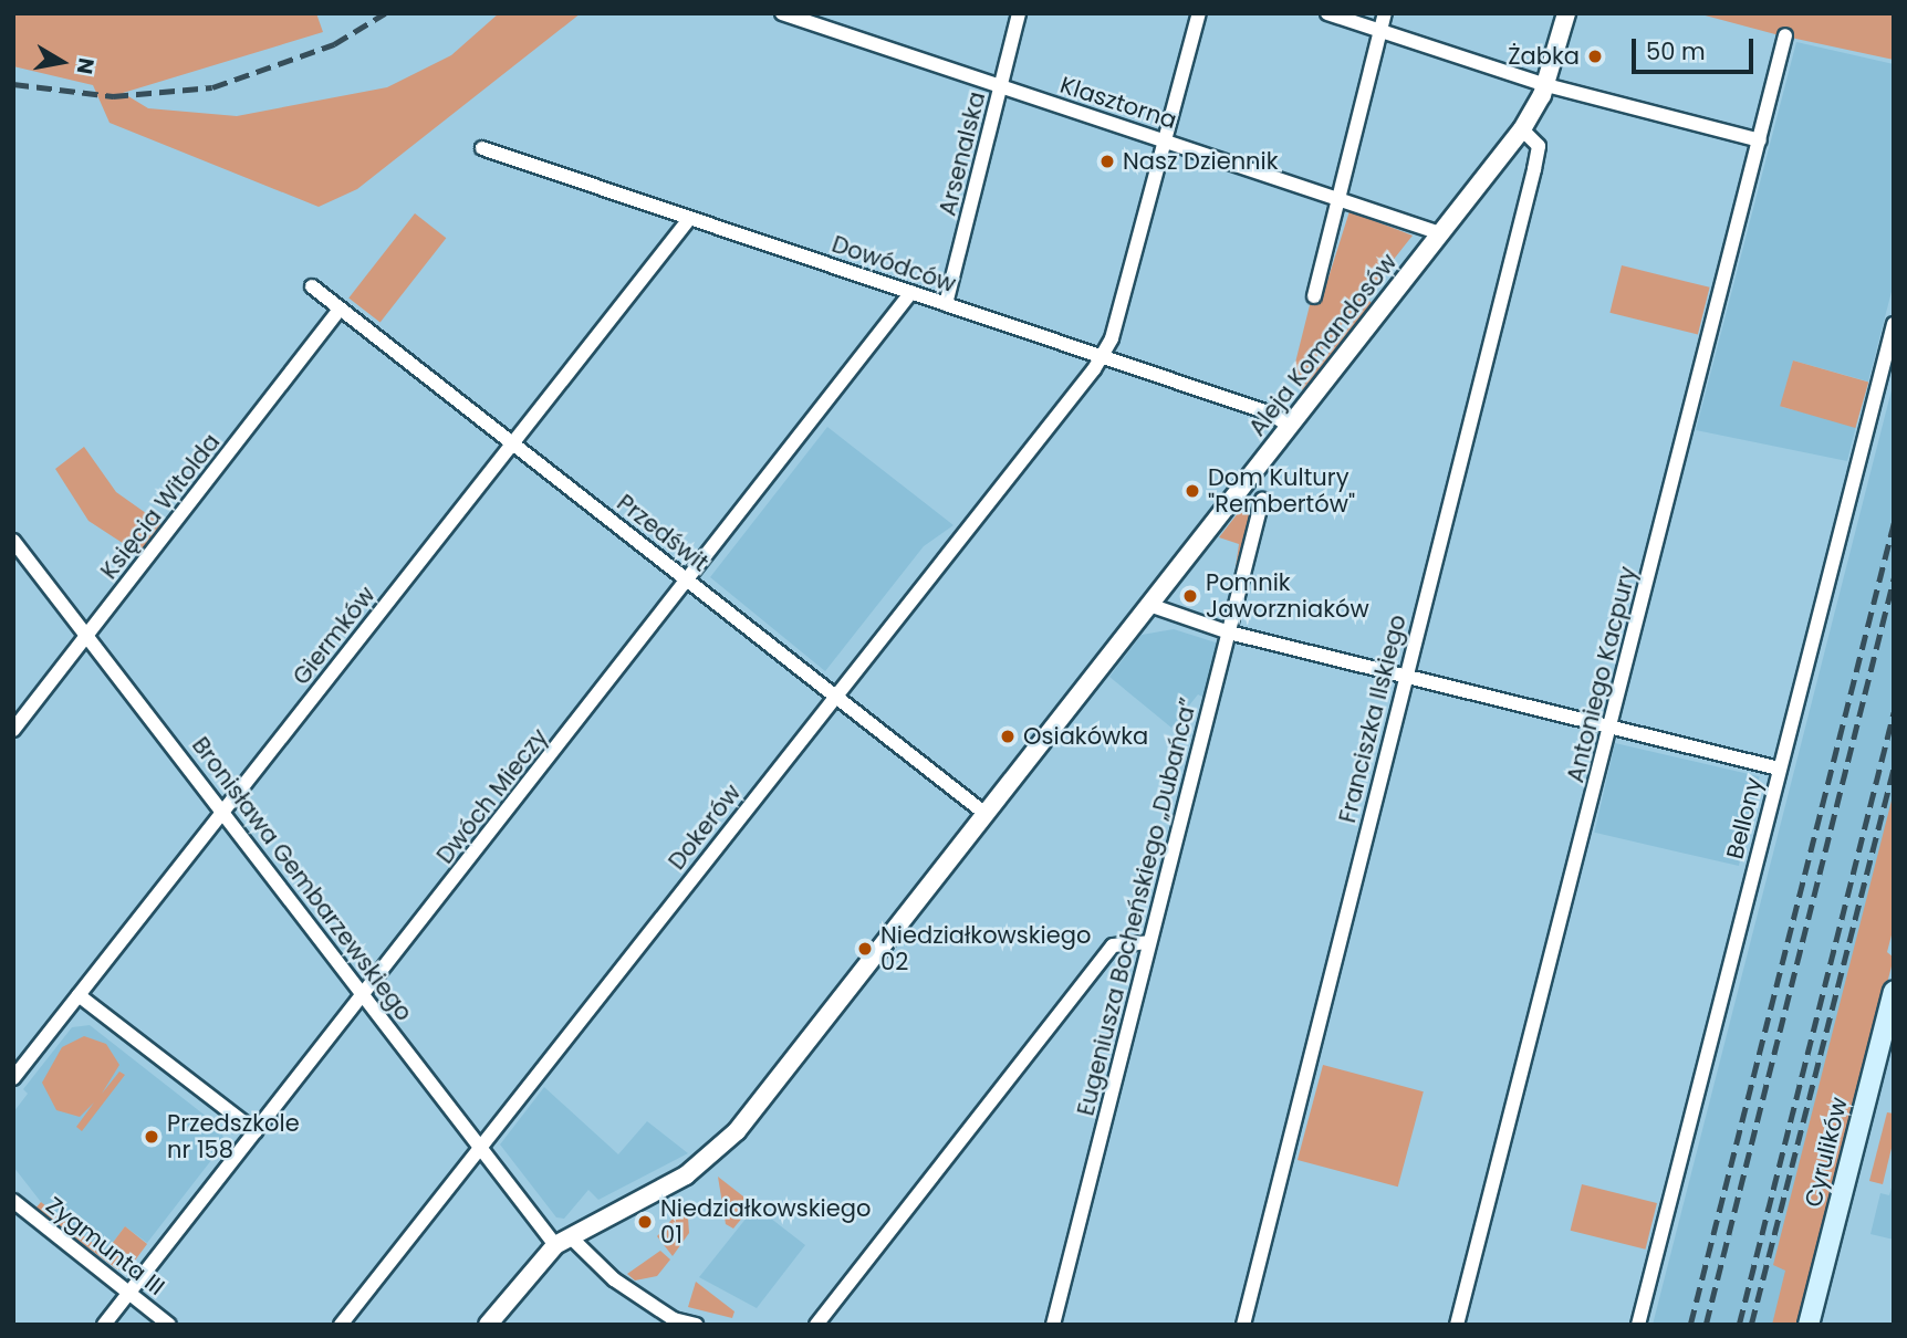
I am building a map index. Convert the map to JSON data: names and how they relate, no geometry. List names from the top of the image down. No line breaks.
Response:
{"streets":{"main road":["Cyrulików"],"street":["Klasztorna","Arsenalska","Dowódców","Aleja Komandosów","Księcia Witolda","Przedświt","Giermków","Antoniego Kacpury","Franciszka Ilskiego","Dwóch Mieczy","Bellony","Dokerów","Bronisława Gembarzewskiego","Eugeniusza Bocheńskiego „Dubańca”","Zygmunta III"]},"crossings":[["Klasztorna","Arsenalska"],["Klasztorna","Aleja Komandosów"],["Arsenalska","Dowódców"],["Dowódców","Aleja Komandosów"],["Dowódców","Giermków"],["Dowódców","Dwóch Mieczy"],["Dowódców","Dokerów"],["Aleja Komandosów","Przedświt"],["Aleja Komandosów","Franciszka Ilskiego"],["Aleja Komandosów","Bronisława Gembarzewskiego"],["Księcia Witolda","Przedświt"],["Księcia Witolda","Bronisława Gembarzewskiego"],["Przedświt","Giermków"],["Przedświt","Dwóch Mieczy"],["Przedświt","Dokerów"],["Giermków","Bronisława Gembarzewskiego"],["Dwóch Mieczy","Bronisława Gembarzewskiego"],["Dwóch Mieczy","Zygmunta III"],["Dokerów","Bronisława Gembarzewskiego"]],"places":["Żabka","Nasz Dziennik","Dom Kultury \"Rembertów\"","Pomnik Jaworzniaków","Osiakówka","Niedziałkowskiego 02","Przedszkole nr 158","Niedziałkowskiego 01"],"scale_bar":"50 m","north":"right"}
